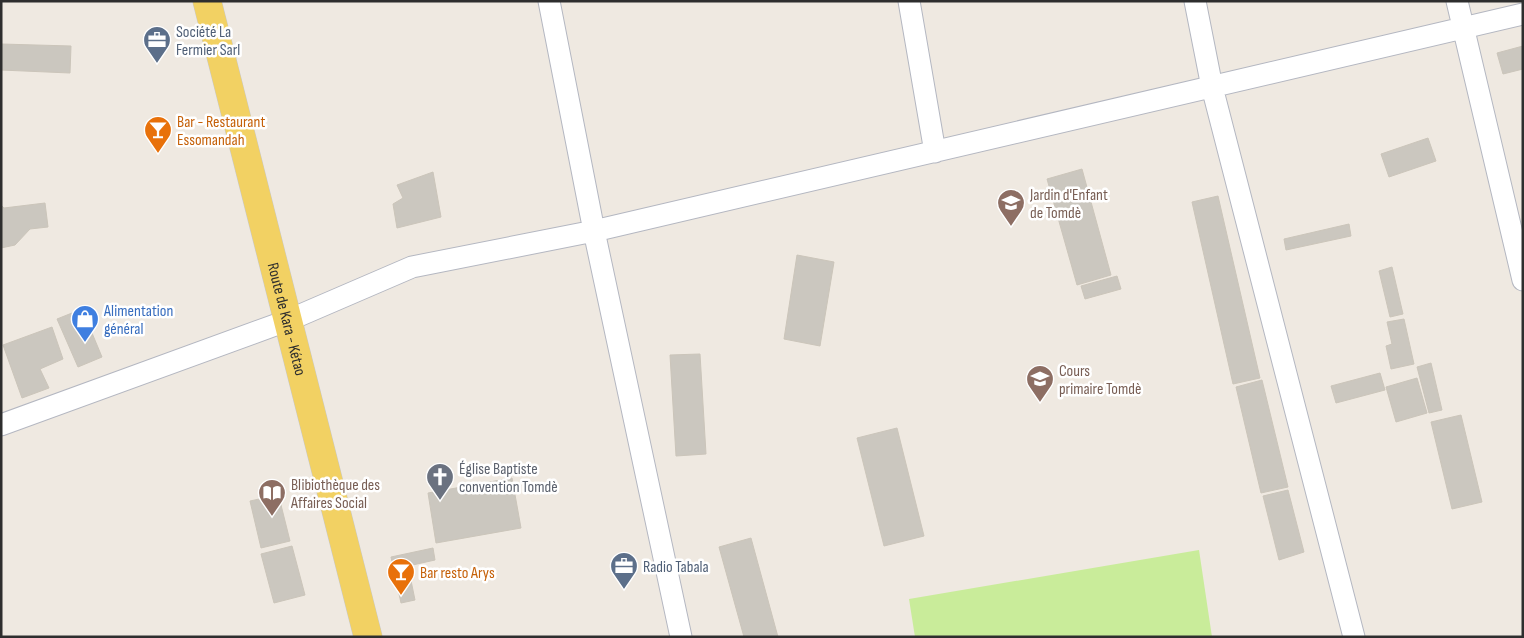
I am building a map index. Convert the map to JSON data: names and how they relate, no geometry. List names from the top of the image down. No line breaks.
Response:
{"streets":{"main road":["Route de Kara - Kétao"]},"places":{"office":["Société La Fermier Sarl","Radio Tabala"],"bar":["Bar - Restaurant Essomandah","Bar resto Arys"],"school or university":["Jardin d'Enfant de Tomdè","Cours primaire Tomdè"],"shop":["Alimentation général"],"church":["Église Baptiste convention Tomdè"],"library":["Blibiothèque des Affaires Social"]}}
